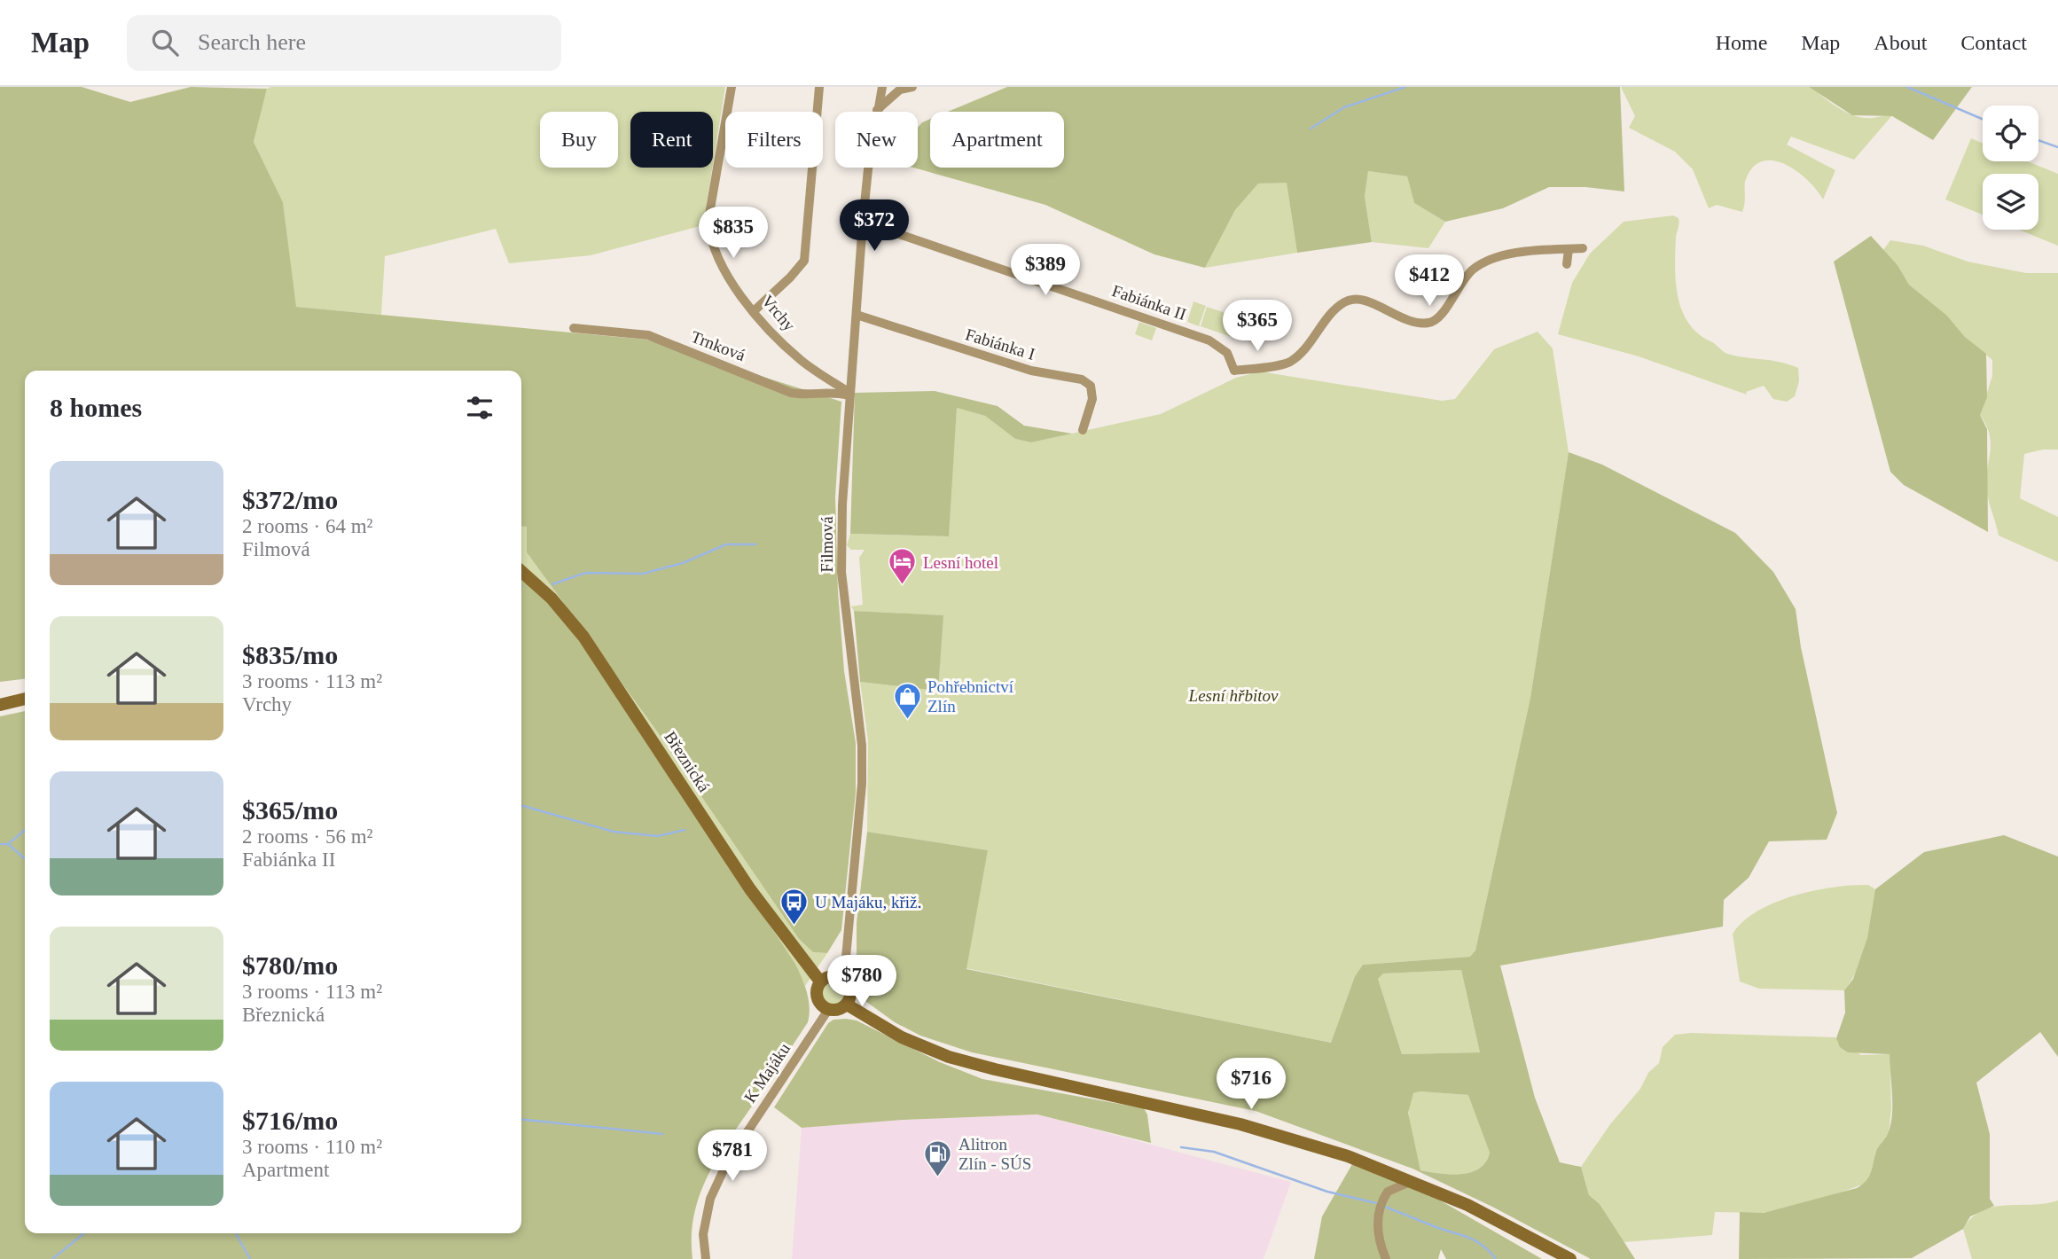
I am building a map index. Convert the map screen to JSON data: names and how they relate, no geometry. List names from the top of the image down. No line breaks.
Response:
{"streets":{"main road":["Březnická"],"street":["Fabiánka II","Vrchy","Fabiánka I","Trnková","Filmová","K Majáku"]},"crossings":[["Fabiánka II","Filmová"],["Vrchy","Trnková"],["Vrchy","Filmová"],["Fabiánka I","Filmová"],["Trnková","Filmová"],["Filmová","Březnická"],["Filmová","K Majáku"],["Březnická","K Majáku"]],"parks":["Lesní hřbitov"],"places":{"hotel":["Lesní hotel"],"shop":["Pohřebnictví Zlín"],"bus stop":["U Majáku, křiž."],"fuel station":["Alitron Zlín - SÚS"]},"page":{"header":"Map","search":"Search here","nav":["Home","Map","About","Contact"],"chip":["Buy","Rent","Filters","New","Apartment"],"price":["$372","$835","$389","$412","$365","$780","$716","$781"],"heading":"8 homes","list":[{"name":"$372/mo","note":"2 rooms · 64 m² · Filmová"},{"name":"$835/mo","note":"3 rooms · 113 m² · Vrchy"},{"name":"$365/mo","note":"2 rooms · 56 m² · Fabiánka II"},{"name":"$780/mo","note":"3 rooms · 113 m² · Březnická"},{"name":"$716/mo","note":"3 rooms · 110 m² · Apartment"}]}}
